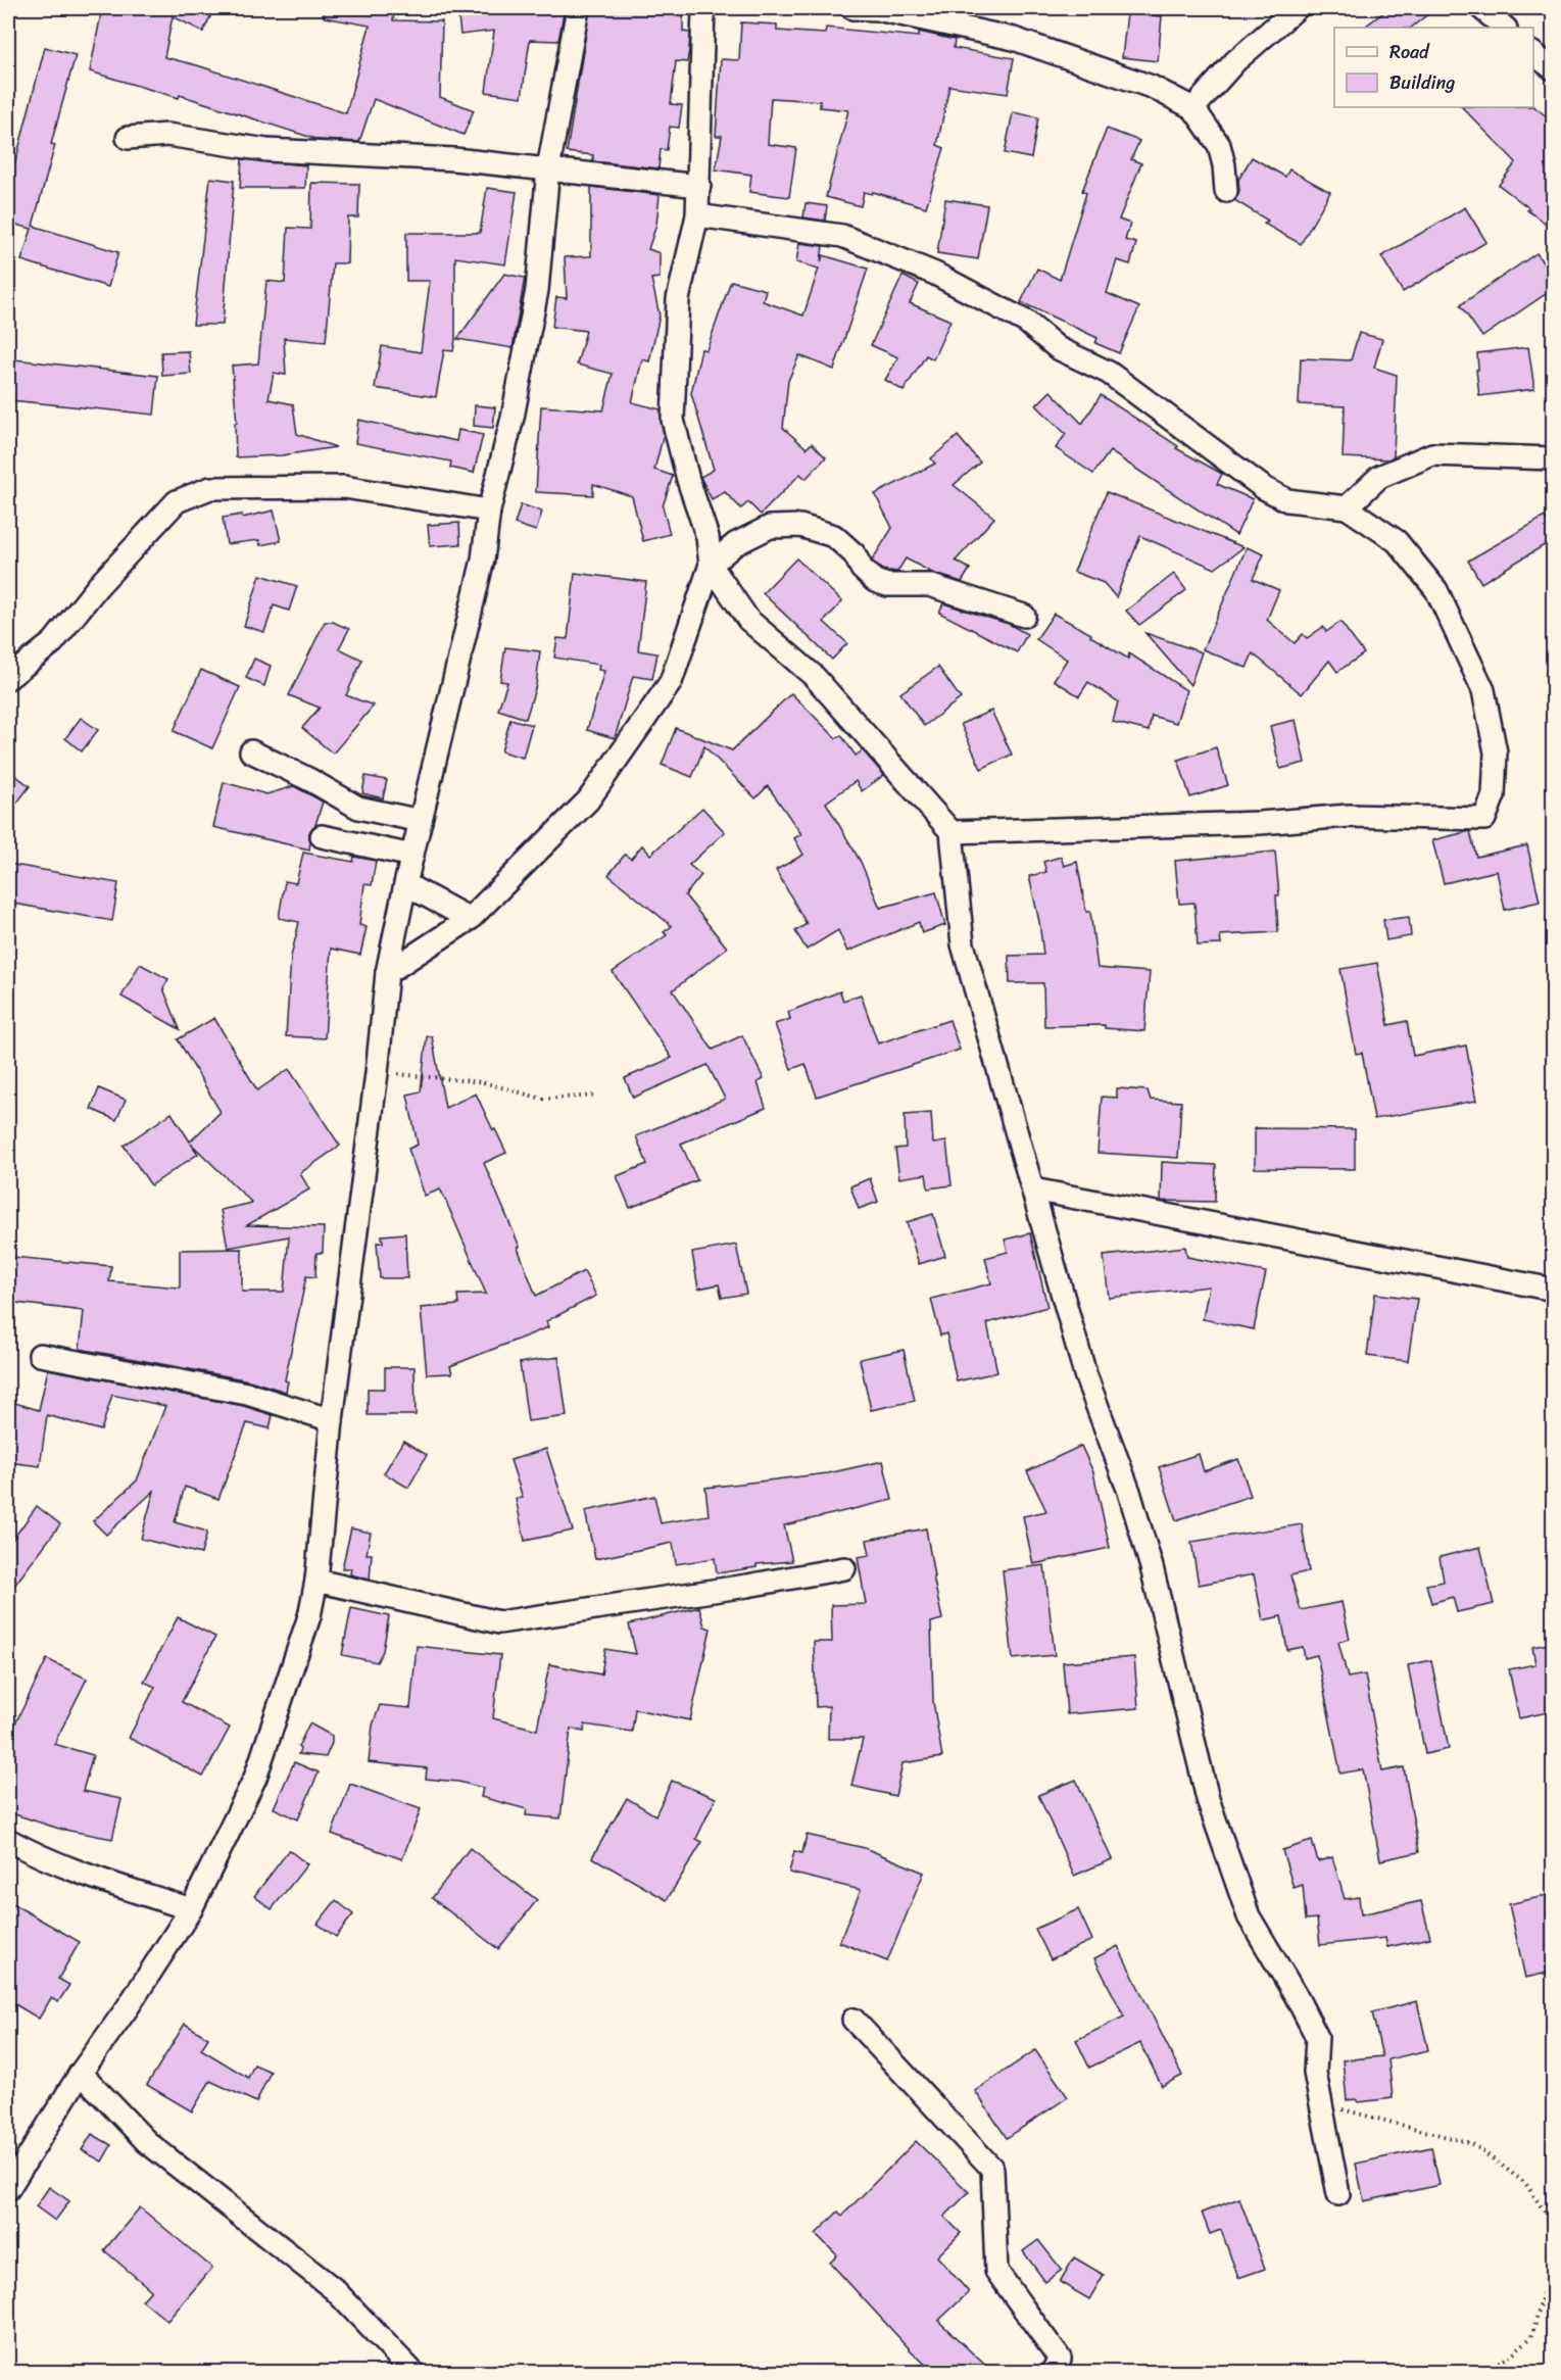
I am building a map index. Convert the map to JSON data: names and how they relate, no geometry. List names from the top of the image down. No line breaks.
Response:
{"legend":["Road","Building"]}
